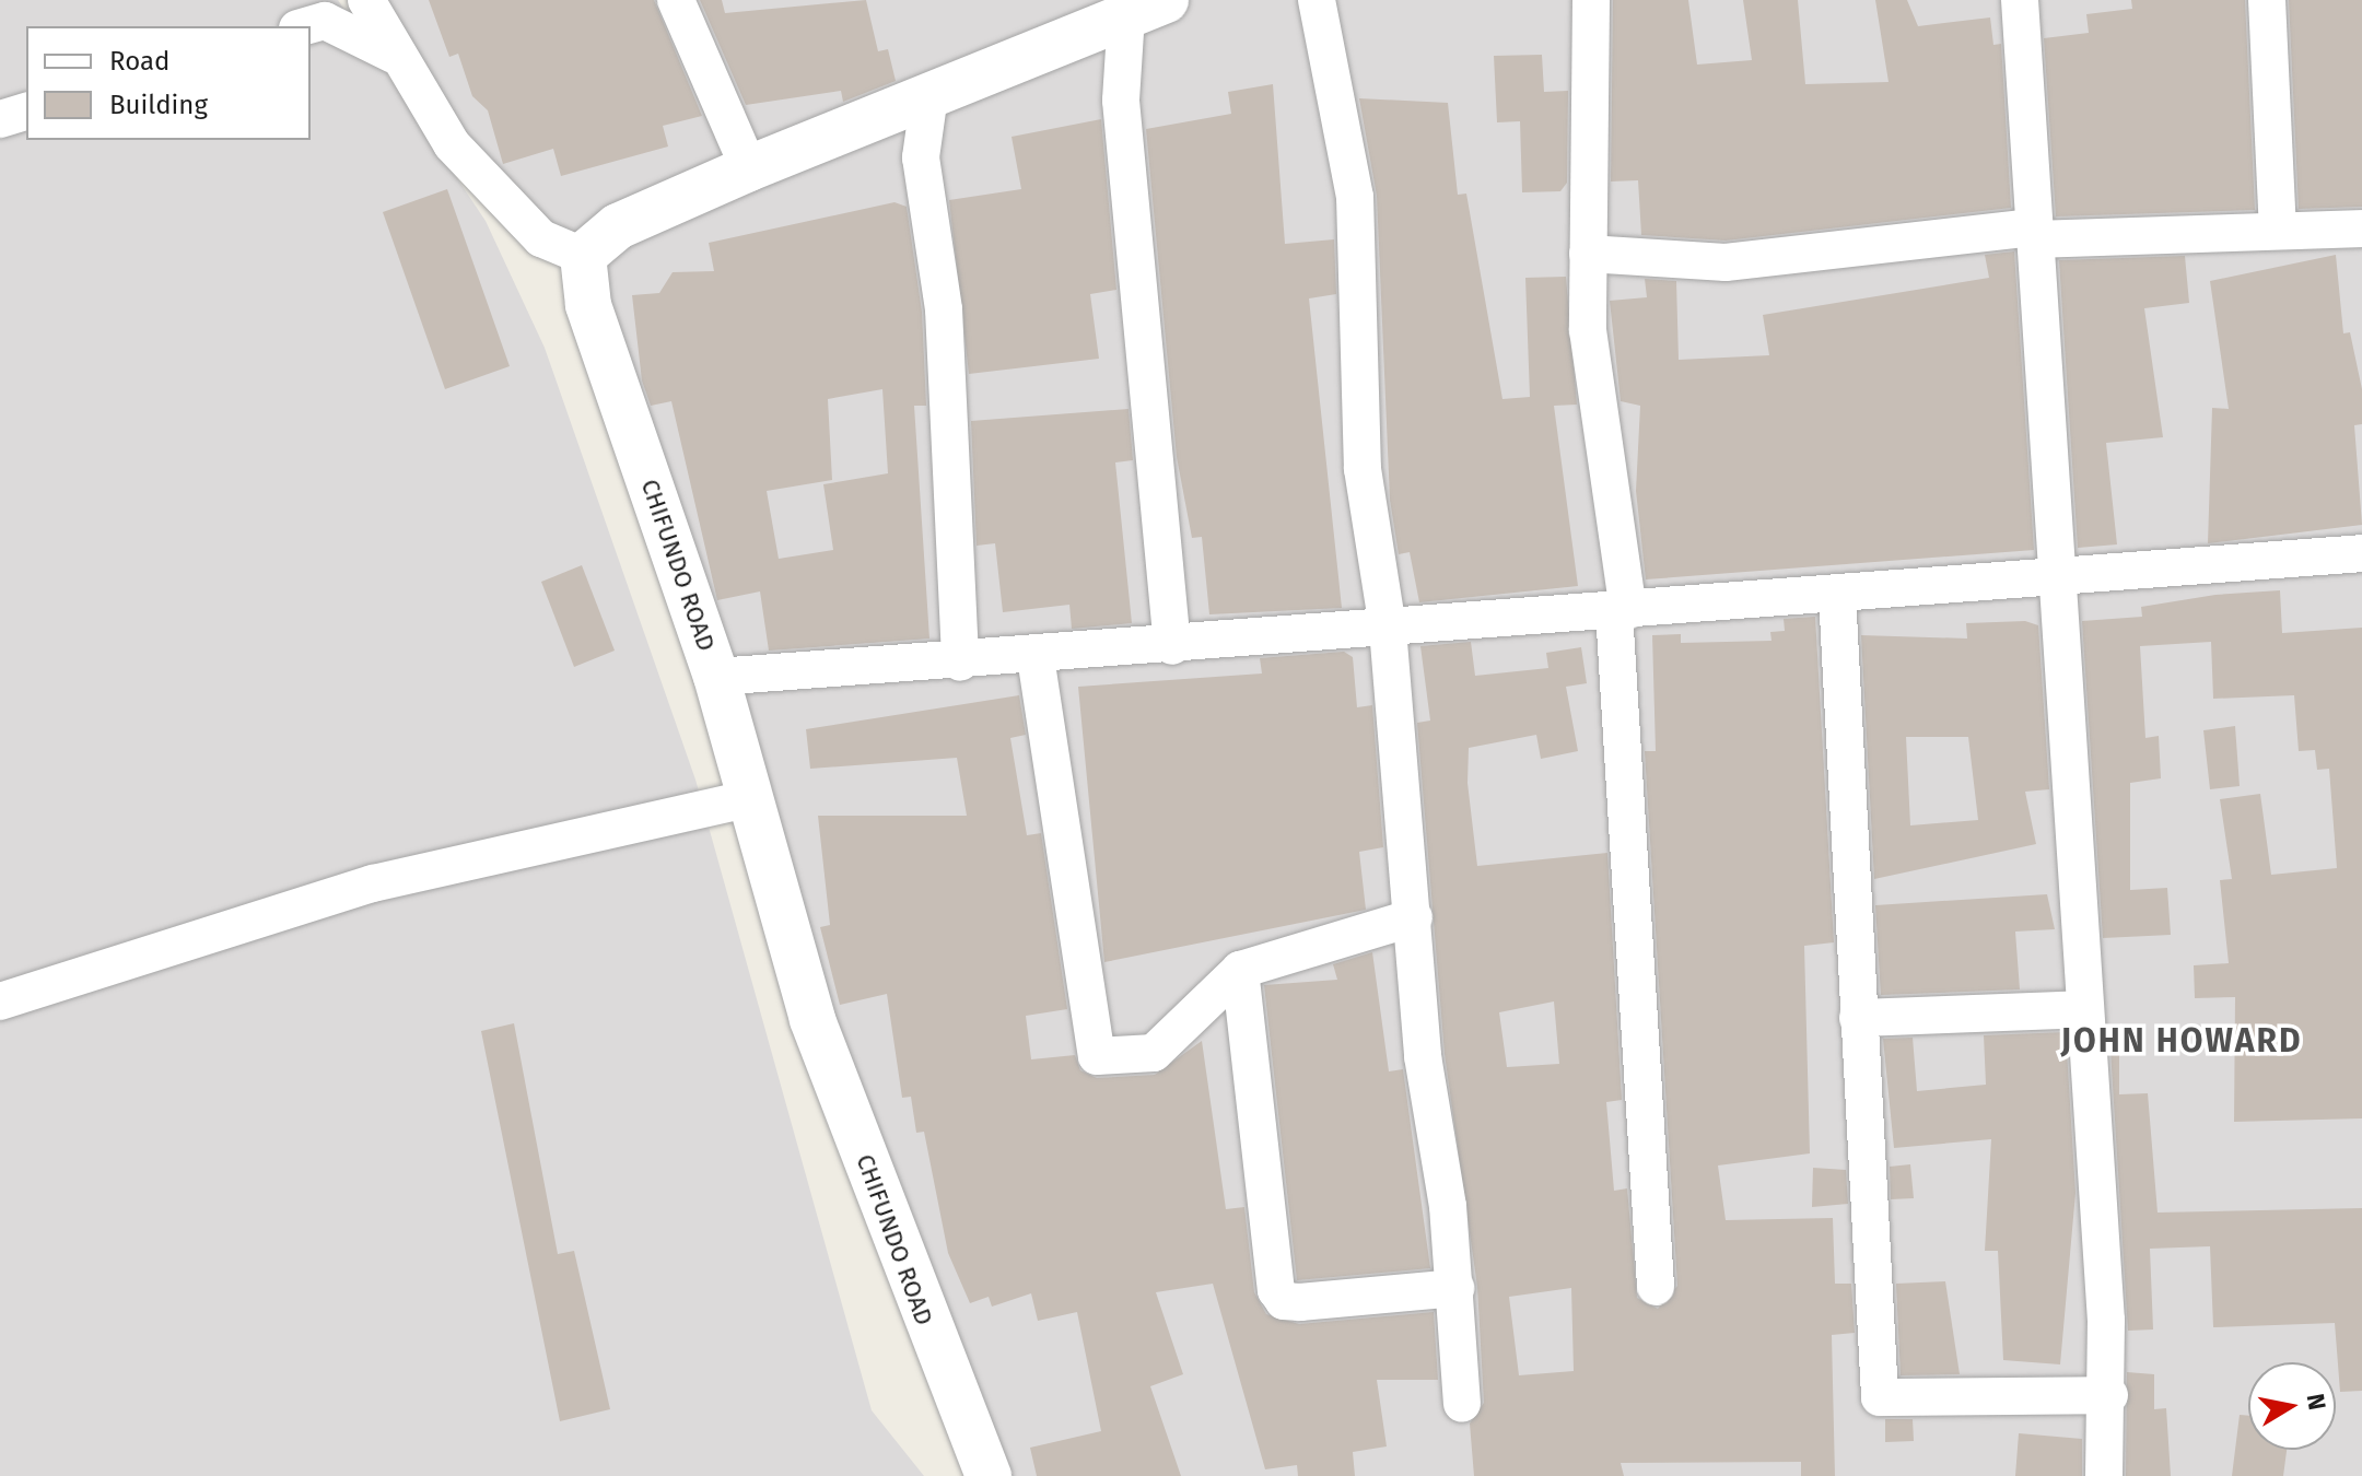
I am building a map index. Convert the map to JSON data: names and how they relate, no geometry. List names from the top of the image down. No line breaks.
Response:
{"streets":{"street":["CHIFUNDO ROAD"]},"districts":["JOHN HOWARD"],"legend":["Road","Building"],"north":"right"}
